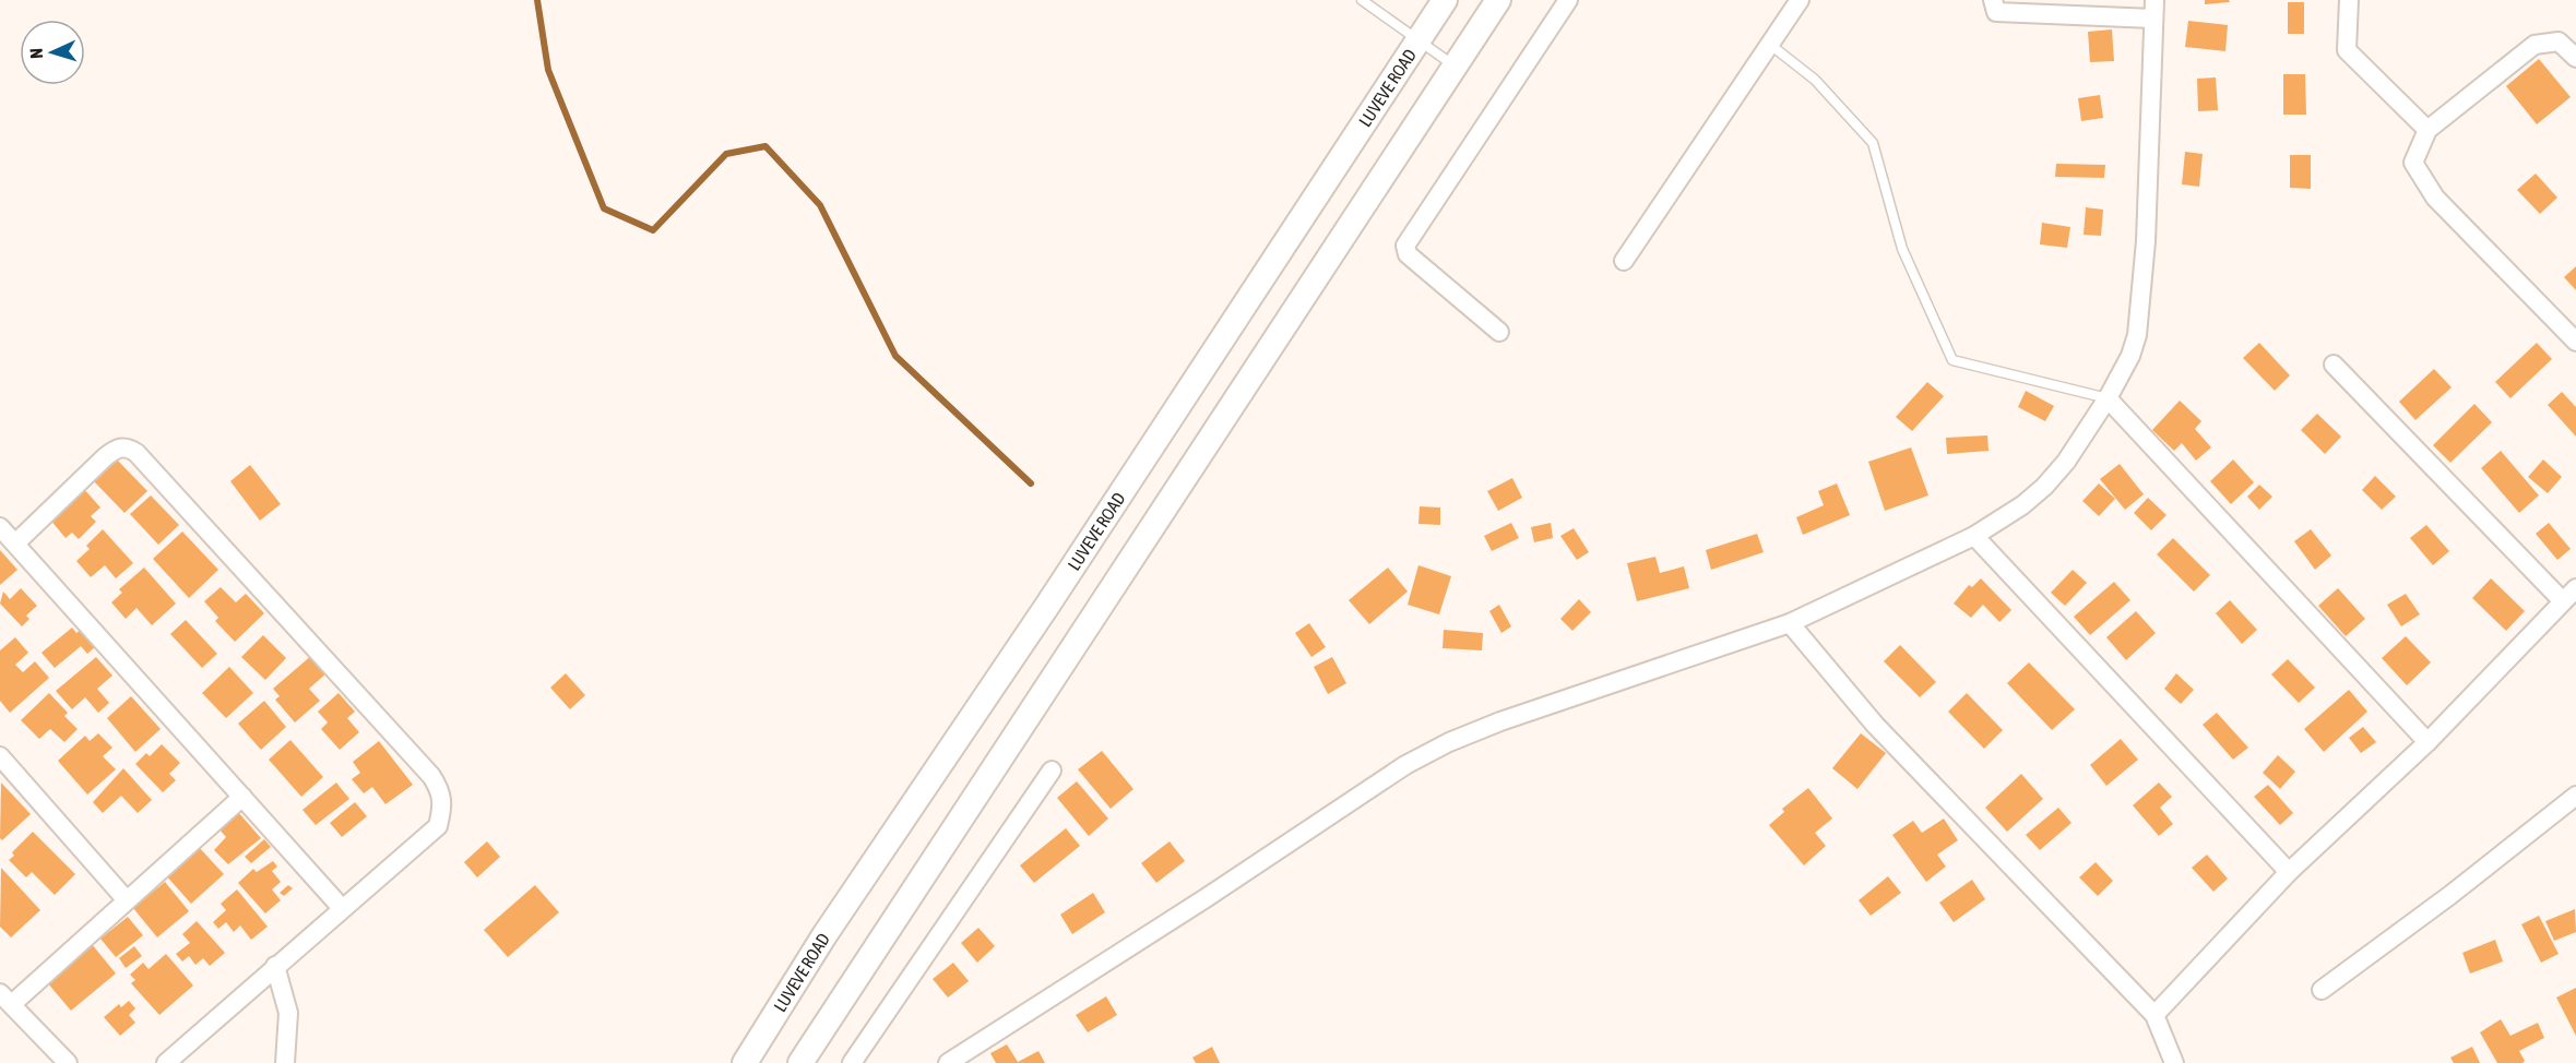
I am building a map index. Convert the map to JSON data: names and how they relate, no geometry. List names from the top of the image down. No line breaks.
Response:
{"streets":{"street":["LUVEVE ROAD"]},"north":"left"}
